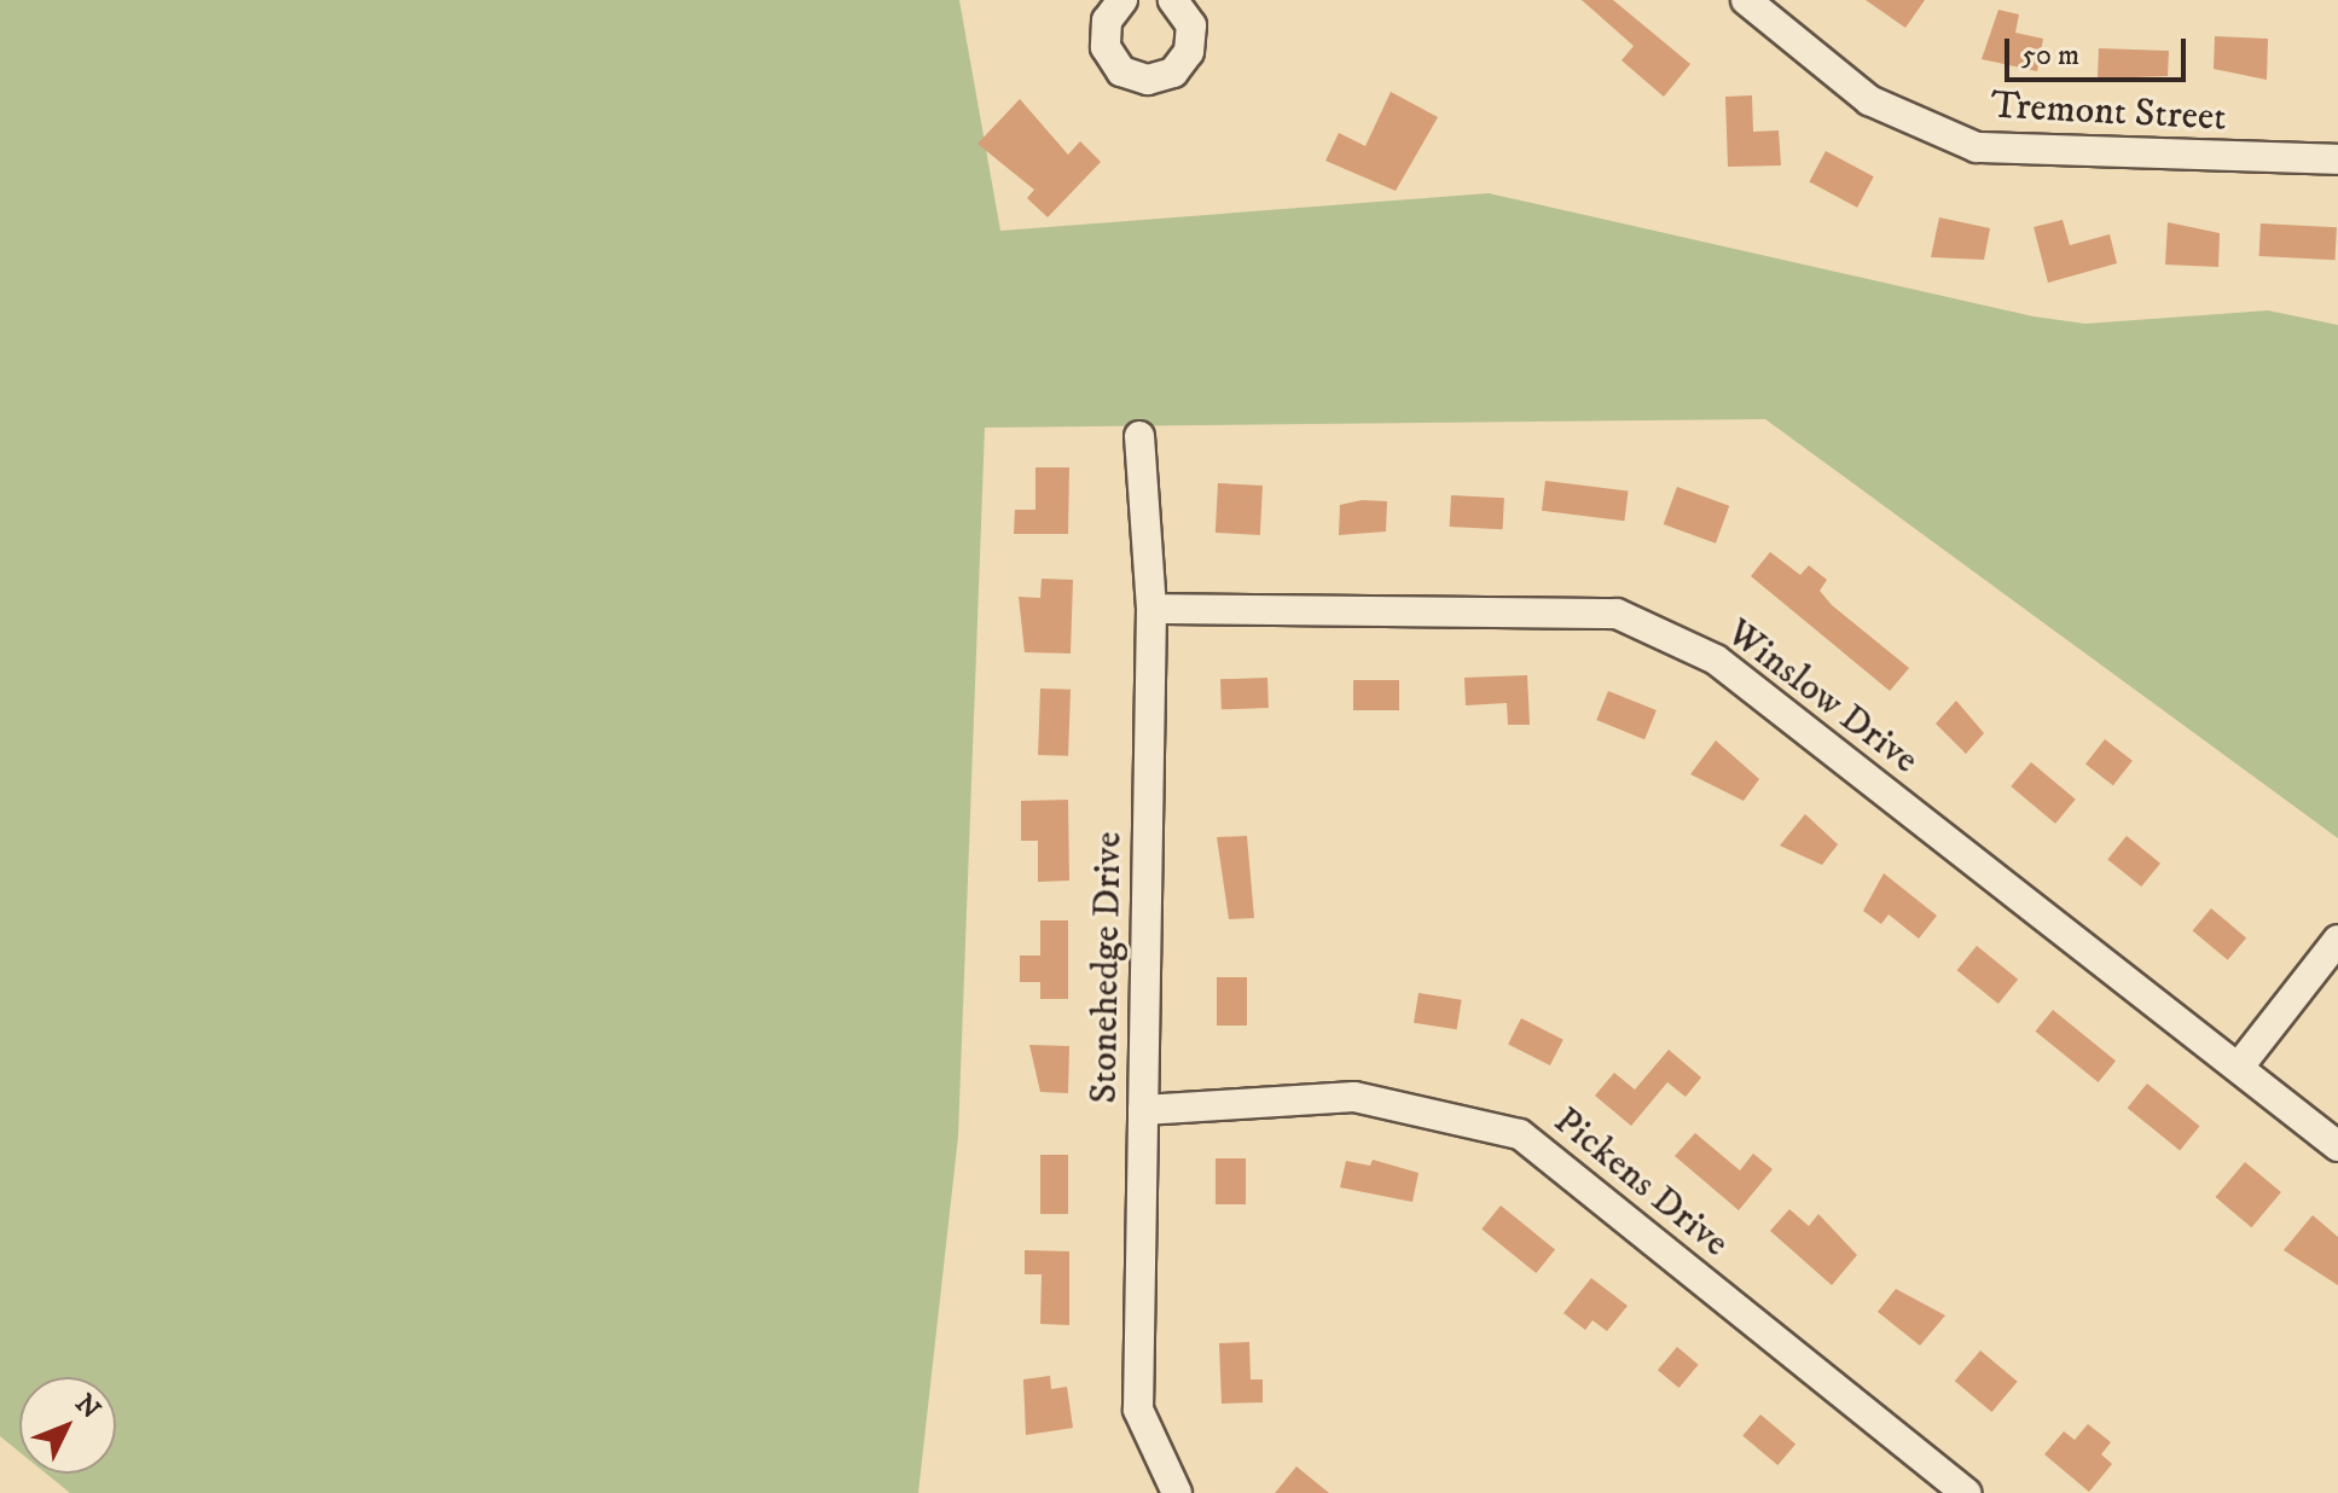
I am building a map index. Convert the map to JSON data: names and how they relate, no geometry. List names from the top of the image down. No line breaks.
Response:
{"streets":{"street":["Tremont Street","Winslow Drive","Stonehedge Drive","Pickens Drive"]},"crossings":[["Winslow Drive","Stonehedge Drive"],["Stonehedge Drive","Pickens Drive"]],"scale_bar":"50 m","north":"top right"}
